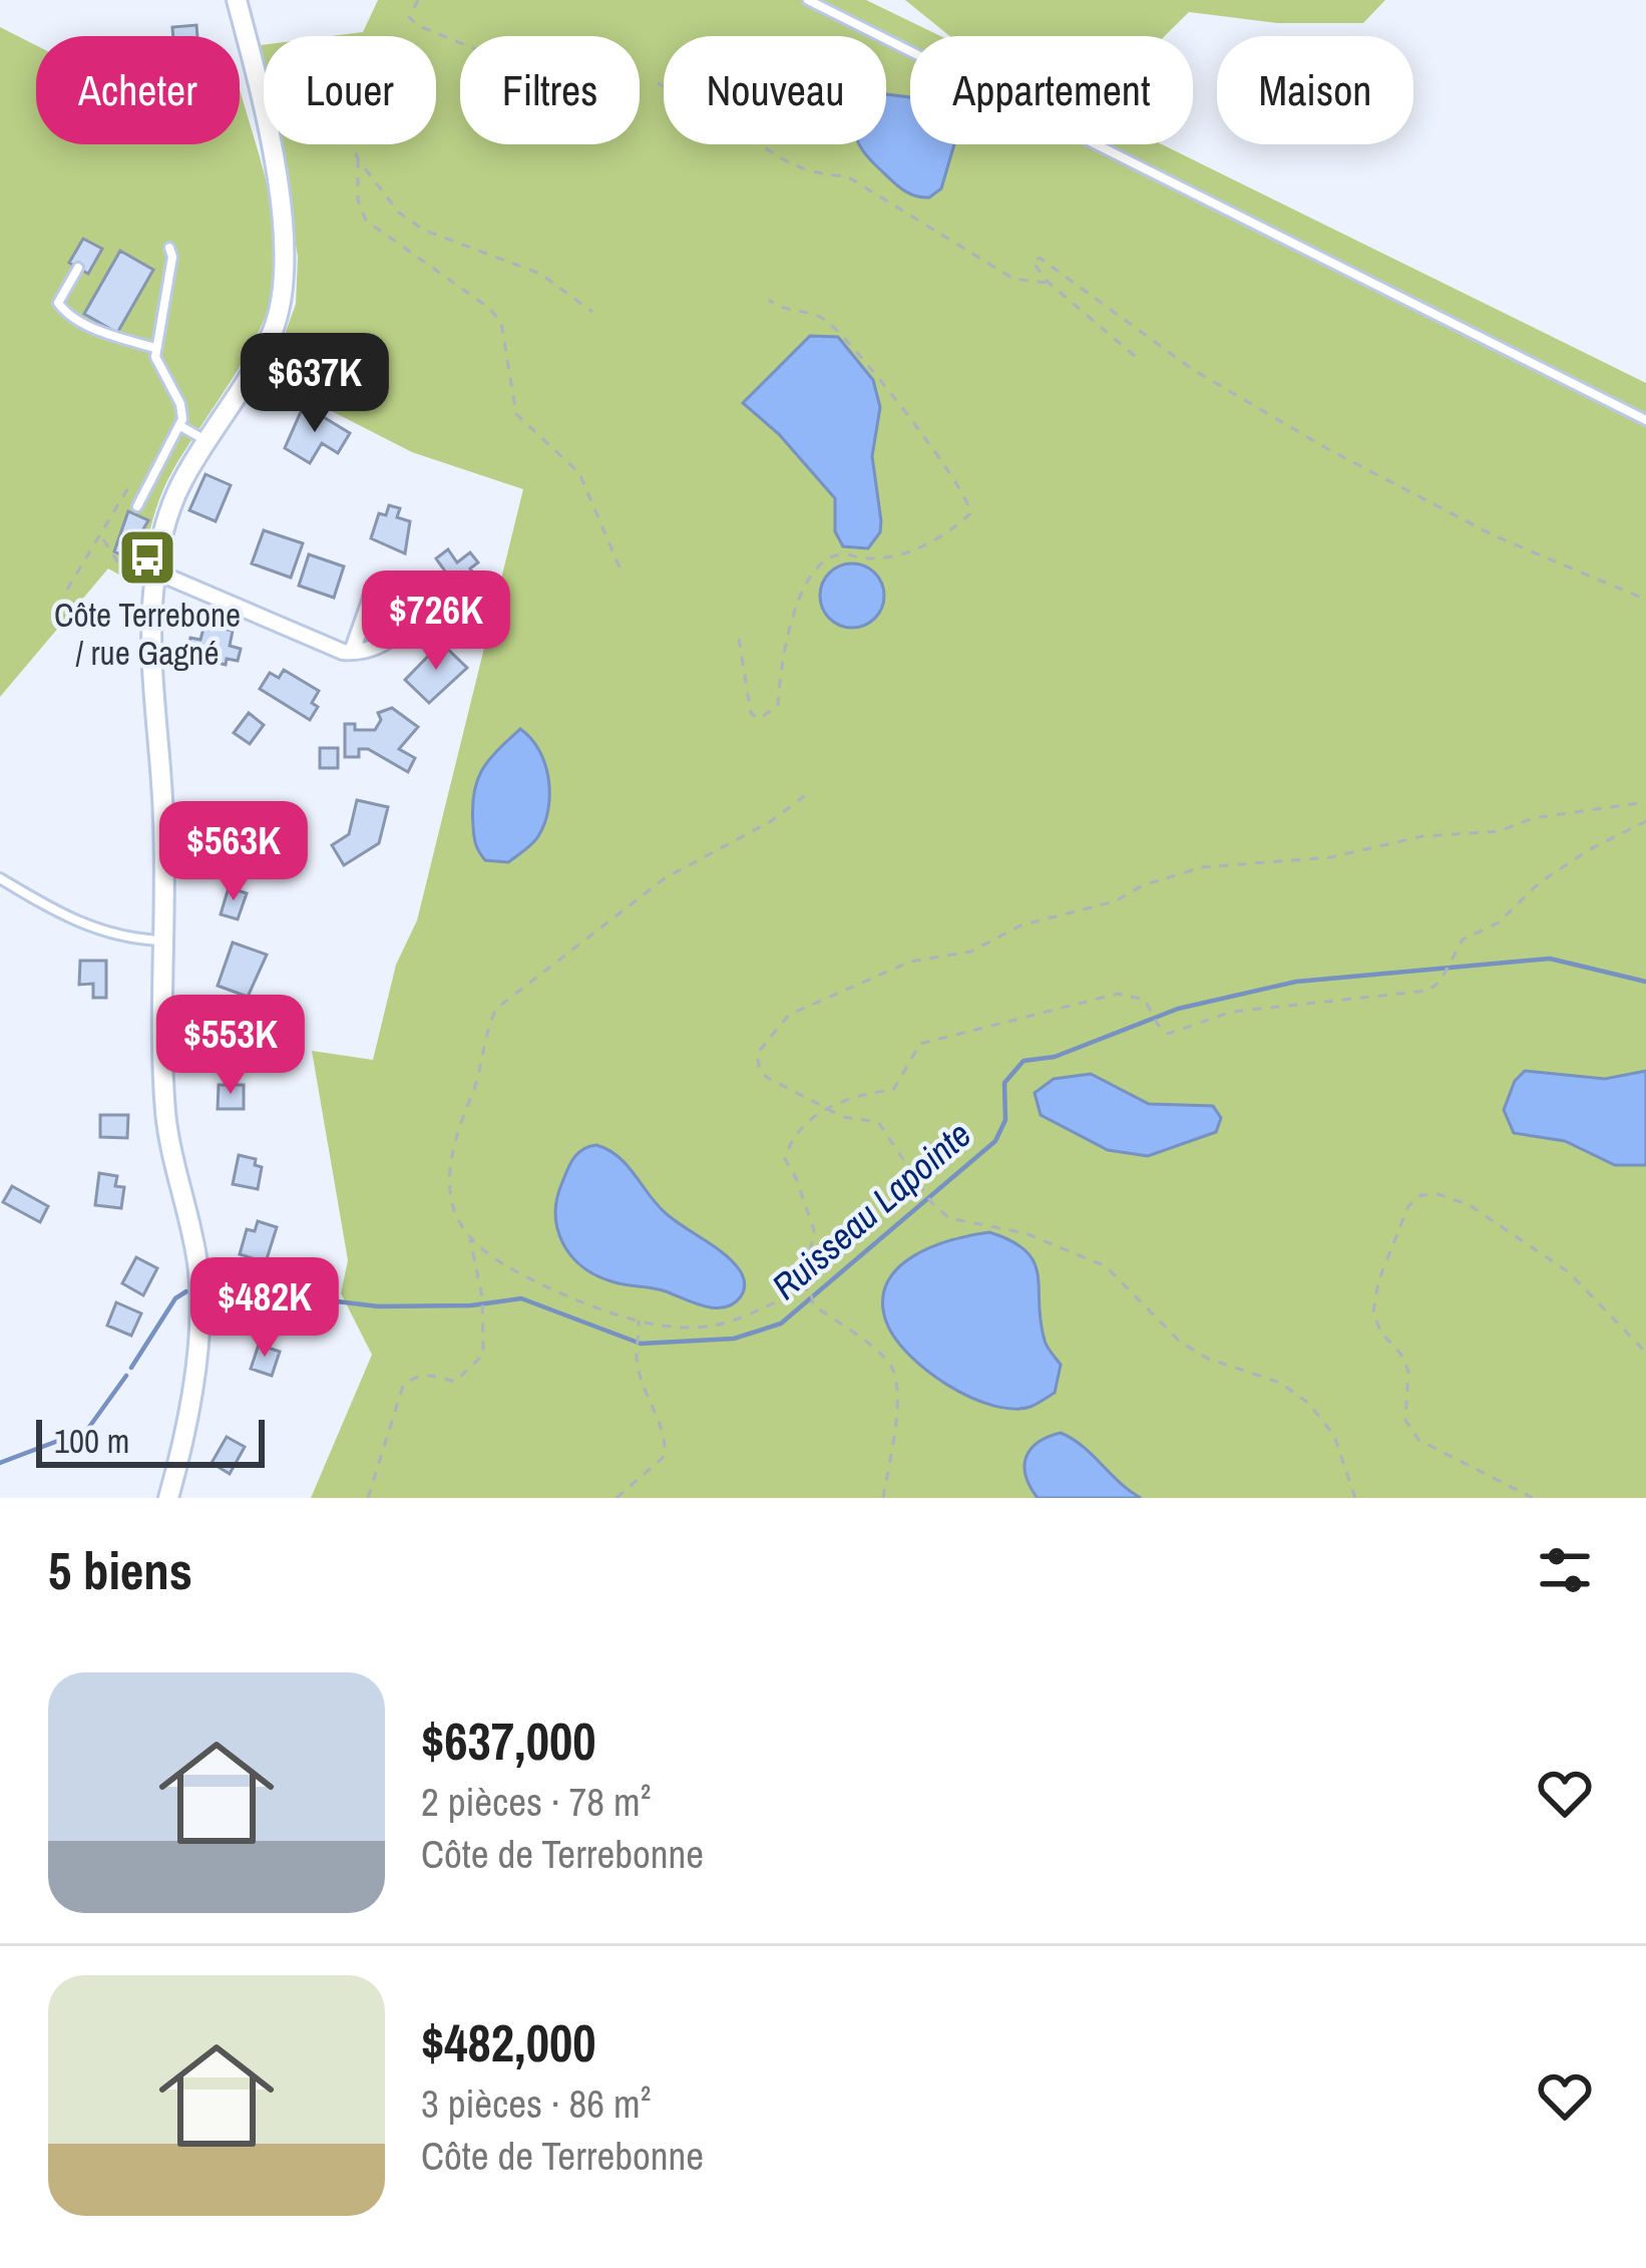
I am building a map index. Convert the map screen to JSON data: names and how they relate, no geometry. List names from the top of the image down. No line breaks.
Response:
{"water":["Ruisseau Lapointe"],"places":{"bus stop":["Côte Terrebone / rue Gagné"]},"scale_bar":"100 m","page":{"chip":["Acheter","Louer","Filtres","Nouveau","Appartement","Maison"],"price":["$637K","$726K","$563K","$553K","$482K"],"scale":"100 m","heading":"5 biens","list":[{"name":"$637,000","note":"2 pièces · 78 m² · Côte de Terrebonne"},{"name":"$482,000","note":"3 pièces · 86 m² · Côte de Terrebonne"}]}}
